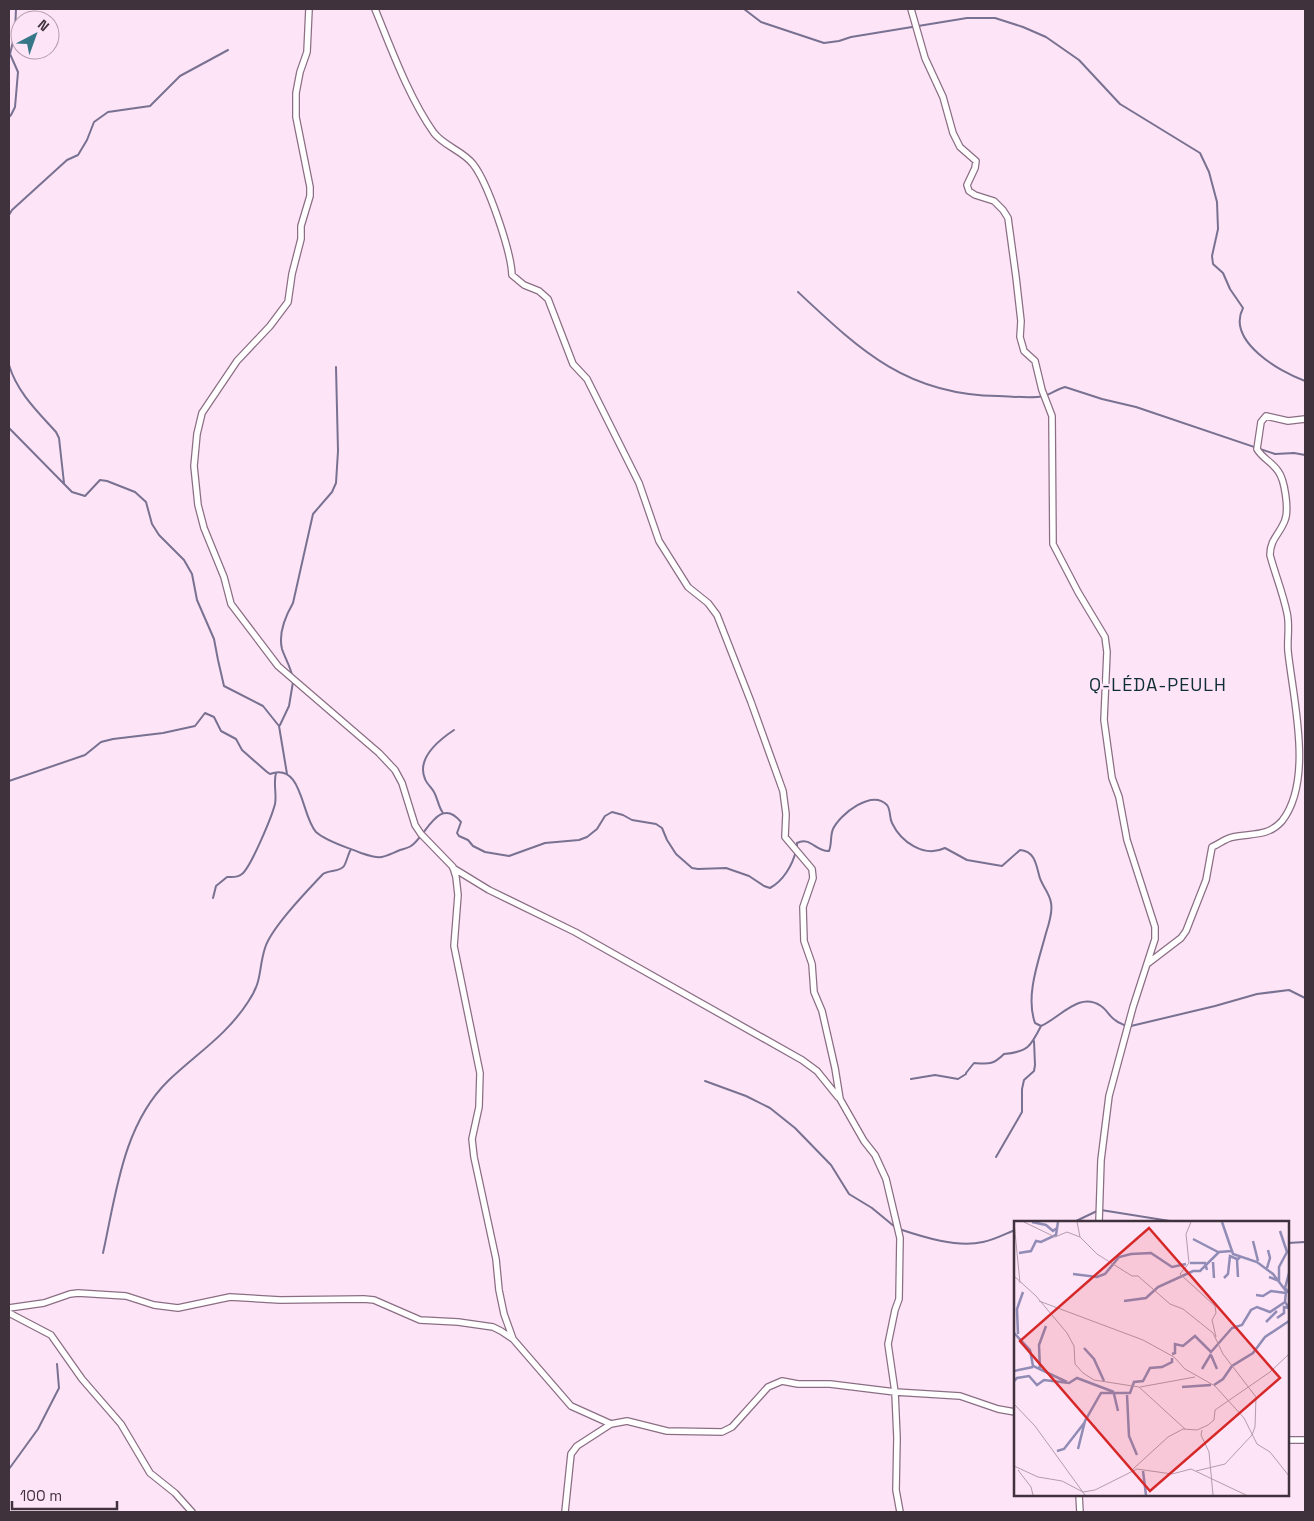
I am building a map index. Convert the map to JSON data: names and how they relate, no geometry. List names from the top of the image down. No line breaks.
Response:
{"districts":["Q-LÉDA-PEULH"],"scale_bar":"100 m","north":"top right"}
